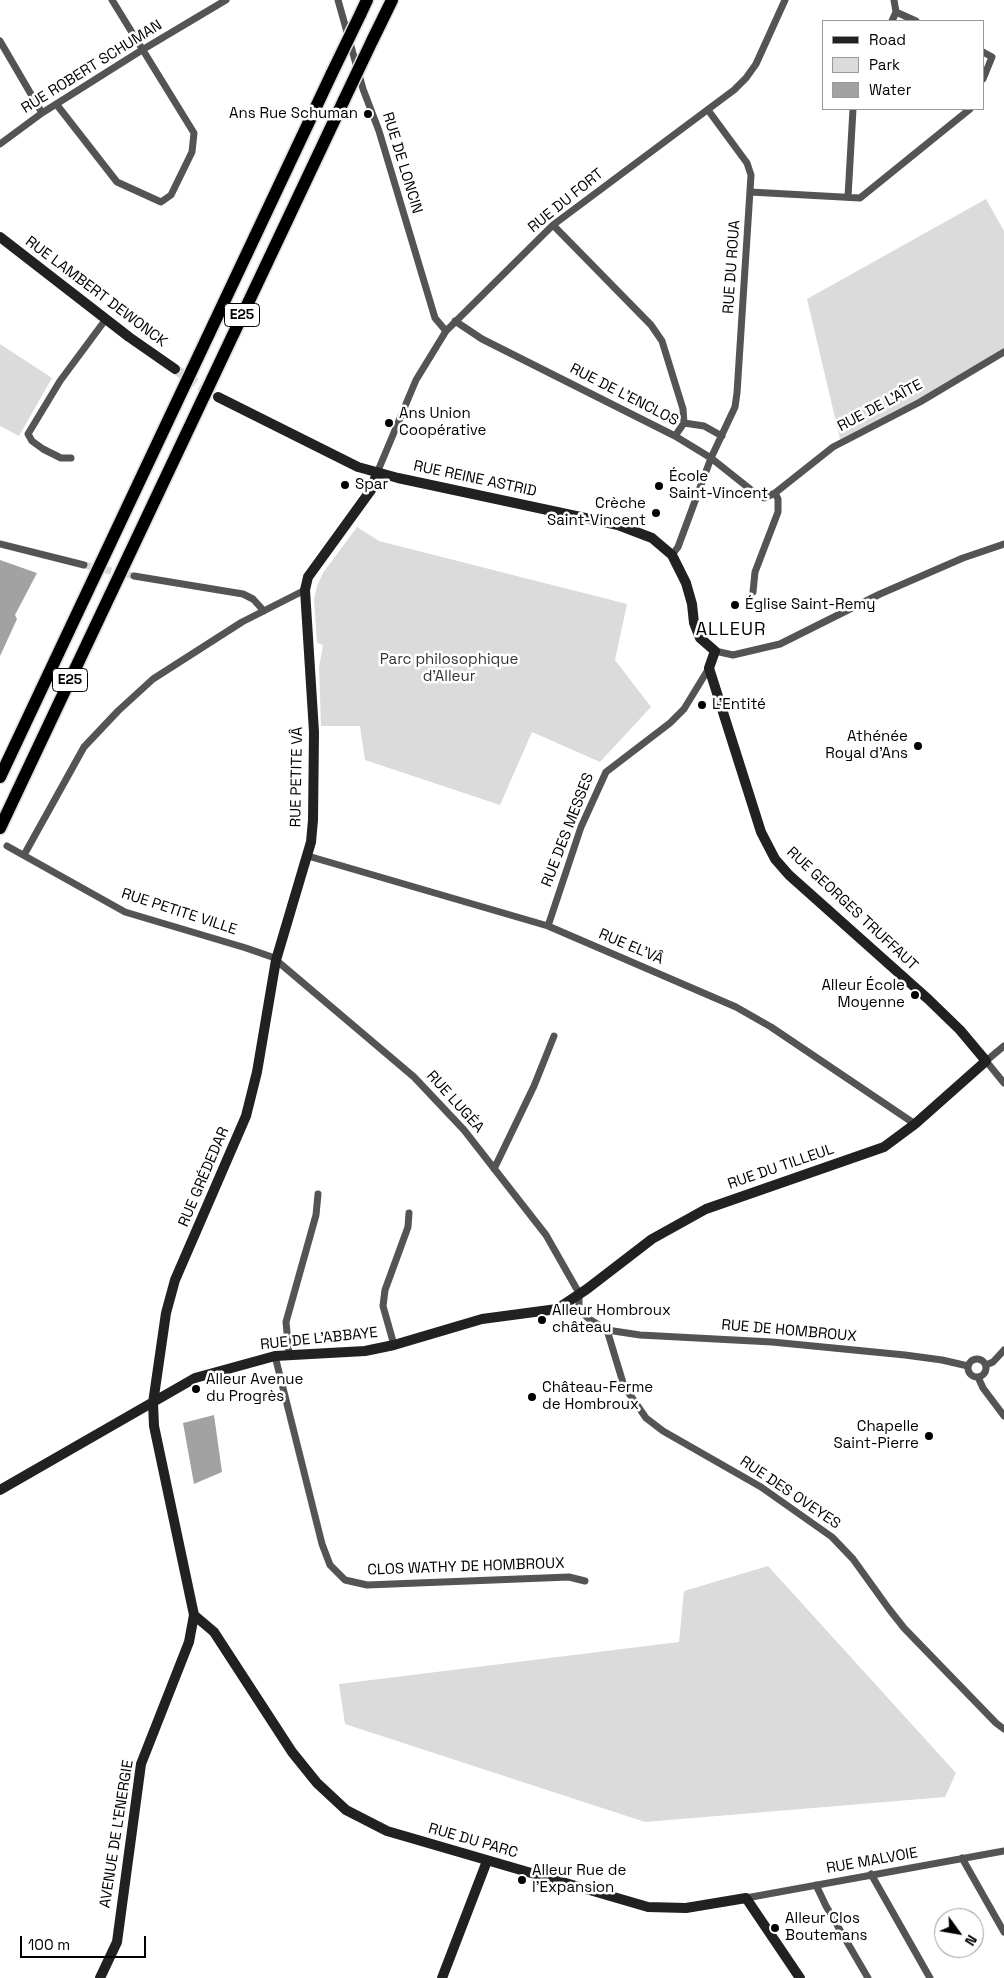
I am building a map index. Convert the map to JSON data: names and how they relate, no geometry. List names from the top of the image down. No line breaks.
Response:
{"streets":{"highway":["E25"],"street":["RUE ROBERT SCHUMAN","RUE DE LONCIN","RUE DU FORT","RUE DU ROUA","RUE LAMBERT DEWONCK","RUE DE L'ENCLOS","RUE DE L'AÎTE","RUE REINE ASTRID","RUE PETITE VÂ","RUE DES MESSES","RUE GEORGES TRUFFAUT","RUE PETITE VILLE","RUE EL'VÂ","RUE LUGÉA","RUE DU TILLEUL","RUE GRÉDEDAR","RUE DE HOMBROUX","RUE DE L'ABBAYE","RUE DES OVEYES","CLOS WATHY DE HOMBROUX","AVENUE DE L'ENERGIE","RUE DU PARC","RUE MALVOIE"]},"crossings":[["RUE DE LONCIN","RUE DU FORT"],["RUE DU FORT","RUE DU ROUA"],["RUE DU FORT","RUE DE L'ENCLOS"],["RUE DU FORT","RUE REINE ASTRID"],["RUE DU ROUA","RUE DE L'ENCLOS"],["RUE DU ROUA","RUE REINE ASTRID"],["RUE DE L'ENCLOS","RUE DE L'AÎTE"],["RUE PETITE VÂ","RUE PETITE VILLE"],["RUE PETITE VÂ","RUE EL'VÂ"],["RUE PETITE VÂ","RUE LUGÉA"],["RUE PETITE VÂ","RUE GRÉDEDAR"],["RUE DES MESSES","RUE GEORGES TRUFFAUT"],["RUE DES MESSES","RUE EL'VÂ"],["RUE GEORGES TRUFFAUT","RUE DU TILLEUL"],["RUE PETITE VILLE","RUE LUGÉA"],["RUE PETITE VILLE","RUE GRÉDEDAR"],["RUE EL'VÂ","RUE DU TILLEUL"],["RUE LUGÉA","RUE DU TILLEUL"],["RUE LUGÉA","RUE GRÉDEDAR"],["RUE LUGÉA","RUE DE HOMBROUX"],["RUE LUGÉA","RUE DE L'ABBAYE"],["RUE LUGÉA","RUE DES OVEYES"],["RUE DU TILLEUL","RUE DE L'ABBAYE"],["RUE GRÉDEDAR","RUE DE L'ABBAYE"],["RUE GRÉDEDAR","AVENUE DE L'ENERGIE"],["RUE DE HOMBROUX","RUE DES OVEYES"],["RUE DE L'ABBAYE","CLOS WATHY DE HOMBROUX"],["RUE DE L'ABBAYE","AVENUE DE L'ENERGIE"],["AVENUE DE L'ENERGIE","RUE DU PARC"],["RUE DU PARC","RUE MALVOIE"]],"districts":["ALLEUR"],"parks":["Parc philosophique d'Alleur"],"places":["Ans Rue Schuman","Ans Union Coopérative","Spar","École Saint-Vincent","Crèche Saint-Vincent","Église Saint-Remy","L'Entité","Athénée Royal d’Ans","Alleur École Moyenne","Alleur Hombroux château","Alleur Avenue du Progrès","Château-Ferme de Hombroux","Chapelle Saint-Pierre","Alleur Rue de l'Expansion","Alleur Clos Boutemans"],"legend":["Road","Park","Water"],"scale_bar":"100 m","north":"bottom right"}
